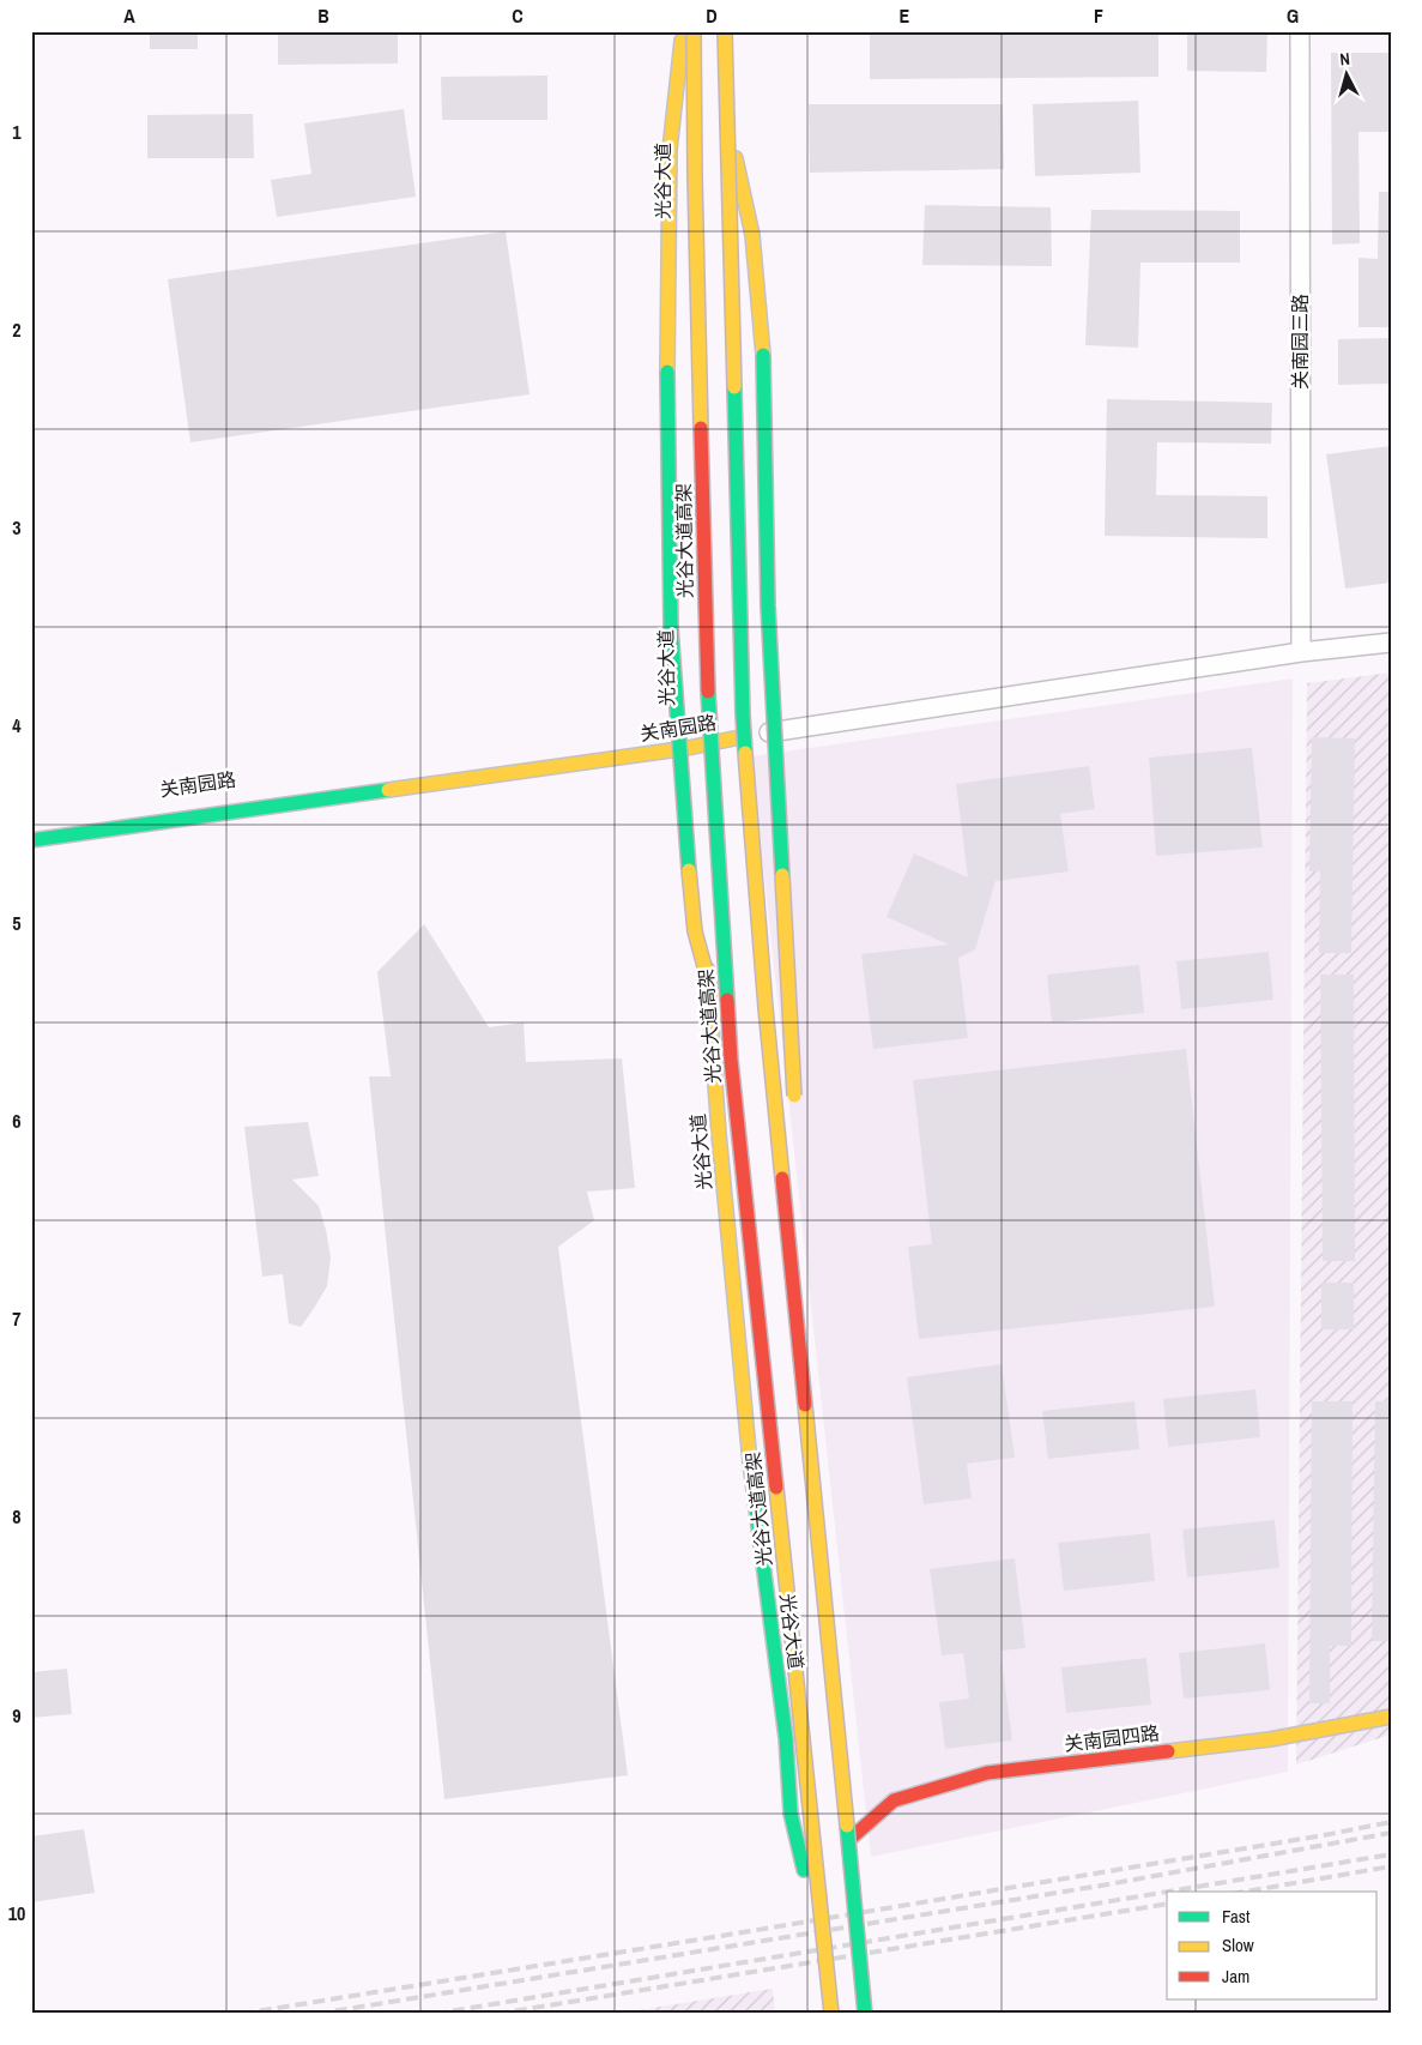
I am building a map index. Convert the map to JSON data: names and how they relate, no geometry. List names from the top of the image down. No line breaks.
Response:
{"streets":{"main road":["光谷大道","光谷大道高架","关南园路","关南园四路"],"street":["关南园三路"]},"crossings":[["光谷大道","关南园路"],["光谷大道","关南园四路"]],"legend":["Fast","Slow","Jam"],"north":"top","grid":{"columns":["A","B","C","D","E","F","G"],"rows":["1","2","3","4","5","6","7","8","9","10"]}}
